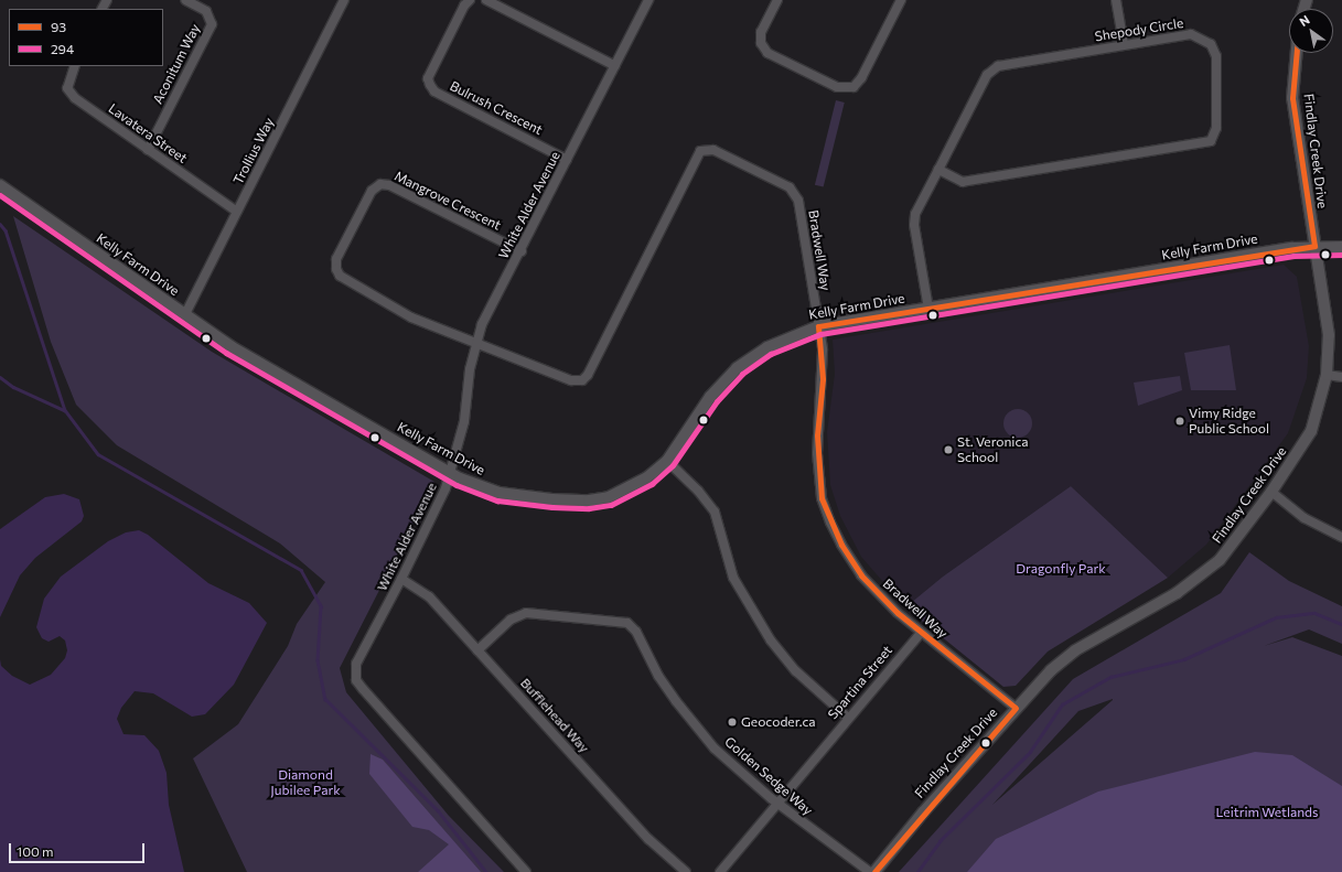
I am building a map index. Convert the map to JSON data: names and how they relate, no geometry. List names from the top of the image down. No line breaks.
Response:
{"streets":{"street":["Shepody Circle","Aconitum Way","Bulrush Crescent","Lavatera Street","Trollius Way","Findlay Creek Drive","Mangrove Crescent","White Alder Avenue","Kelly Farm Drive","Bradwell Way","Spartina Street","Bufflehead Way","Golden Sedge Way"]},"crossings":[["Shepody Circle","Kelly Farm Drive"],["Aconitum Way","Lavatera Street"],["Bulrush Crescent","White Alder Avenue"],["Lavatera Street","Trollius Way"],["Trollius Way","Kelly Farm Drive"],["Findlay Creek Drive","Kelly Farm Drive"],["Findlay Creek Drive","Bradwell Way"],["Mangrove Crescent","White Alder Avenue"],["Mangrove Crescent","Bradwell Way"],["White Alder Avenue","Kelly Farm Drive"],["White Alder Avenue","Bradwell Way"],["White Alder Avenue","Bufflehead Way"],["Kelly Farm Drive","Bradwell Way"],["Bradwell Way","Spartina Street"],["Spartina Street","Golden Sedge Way"],["Bufflehead Way","Golden Sedge Way"]],"parks":["Dragonfly Park","Diamond Jubilee Park","Leitrim Wetlands"],"places":["Vimy Ridge Public School","St. Veronica School","Geocoder.ca"],"lines":["transit line 93","transit line 294"],"legend":["93","294"],"scale_bar":"100 m","north":"top left"}
